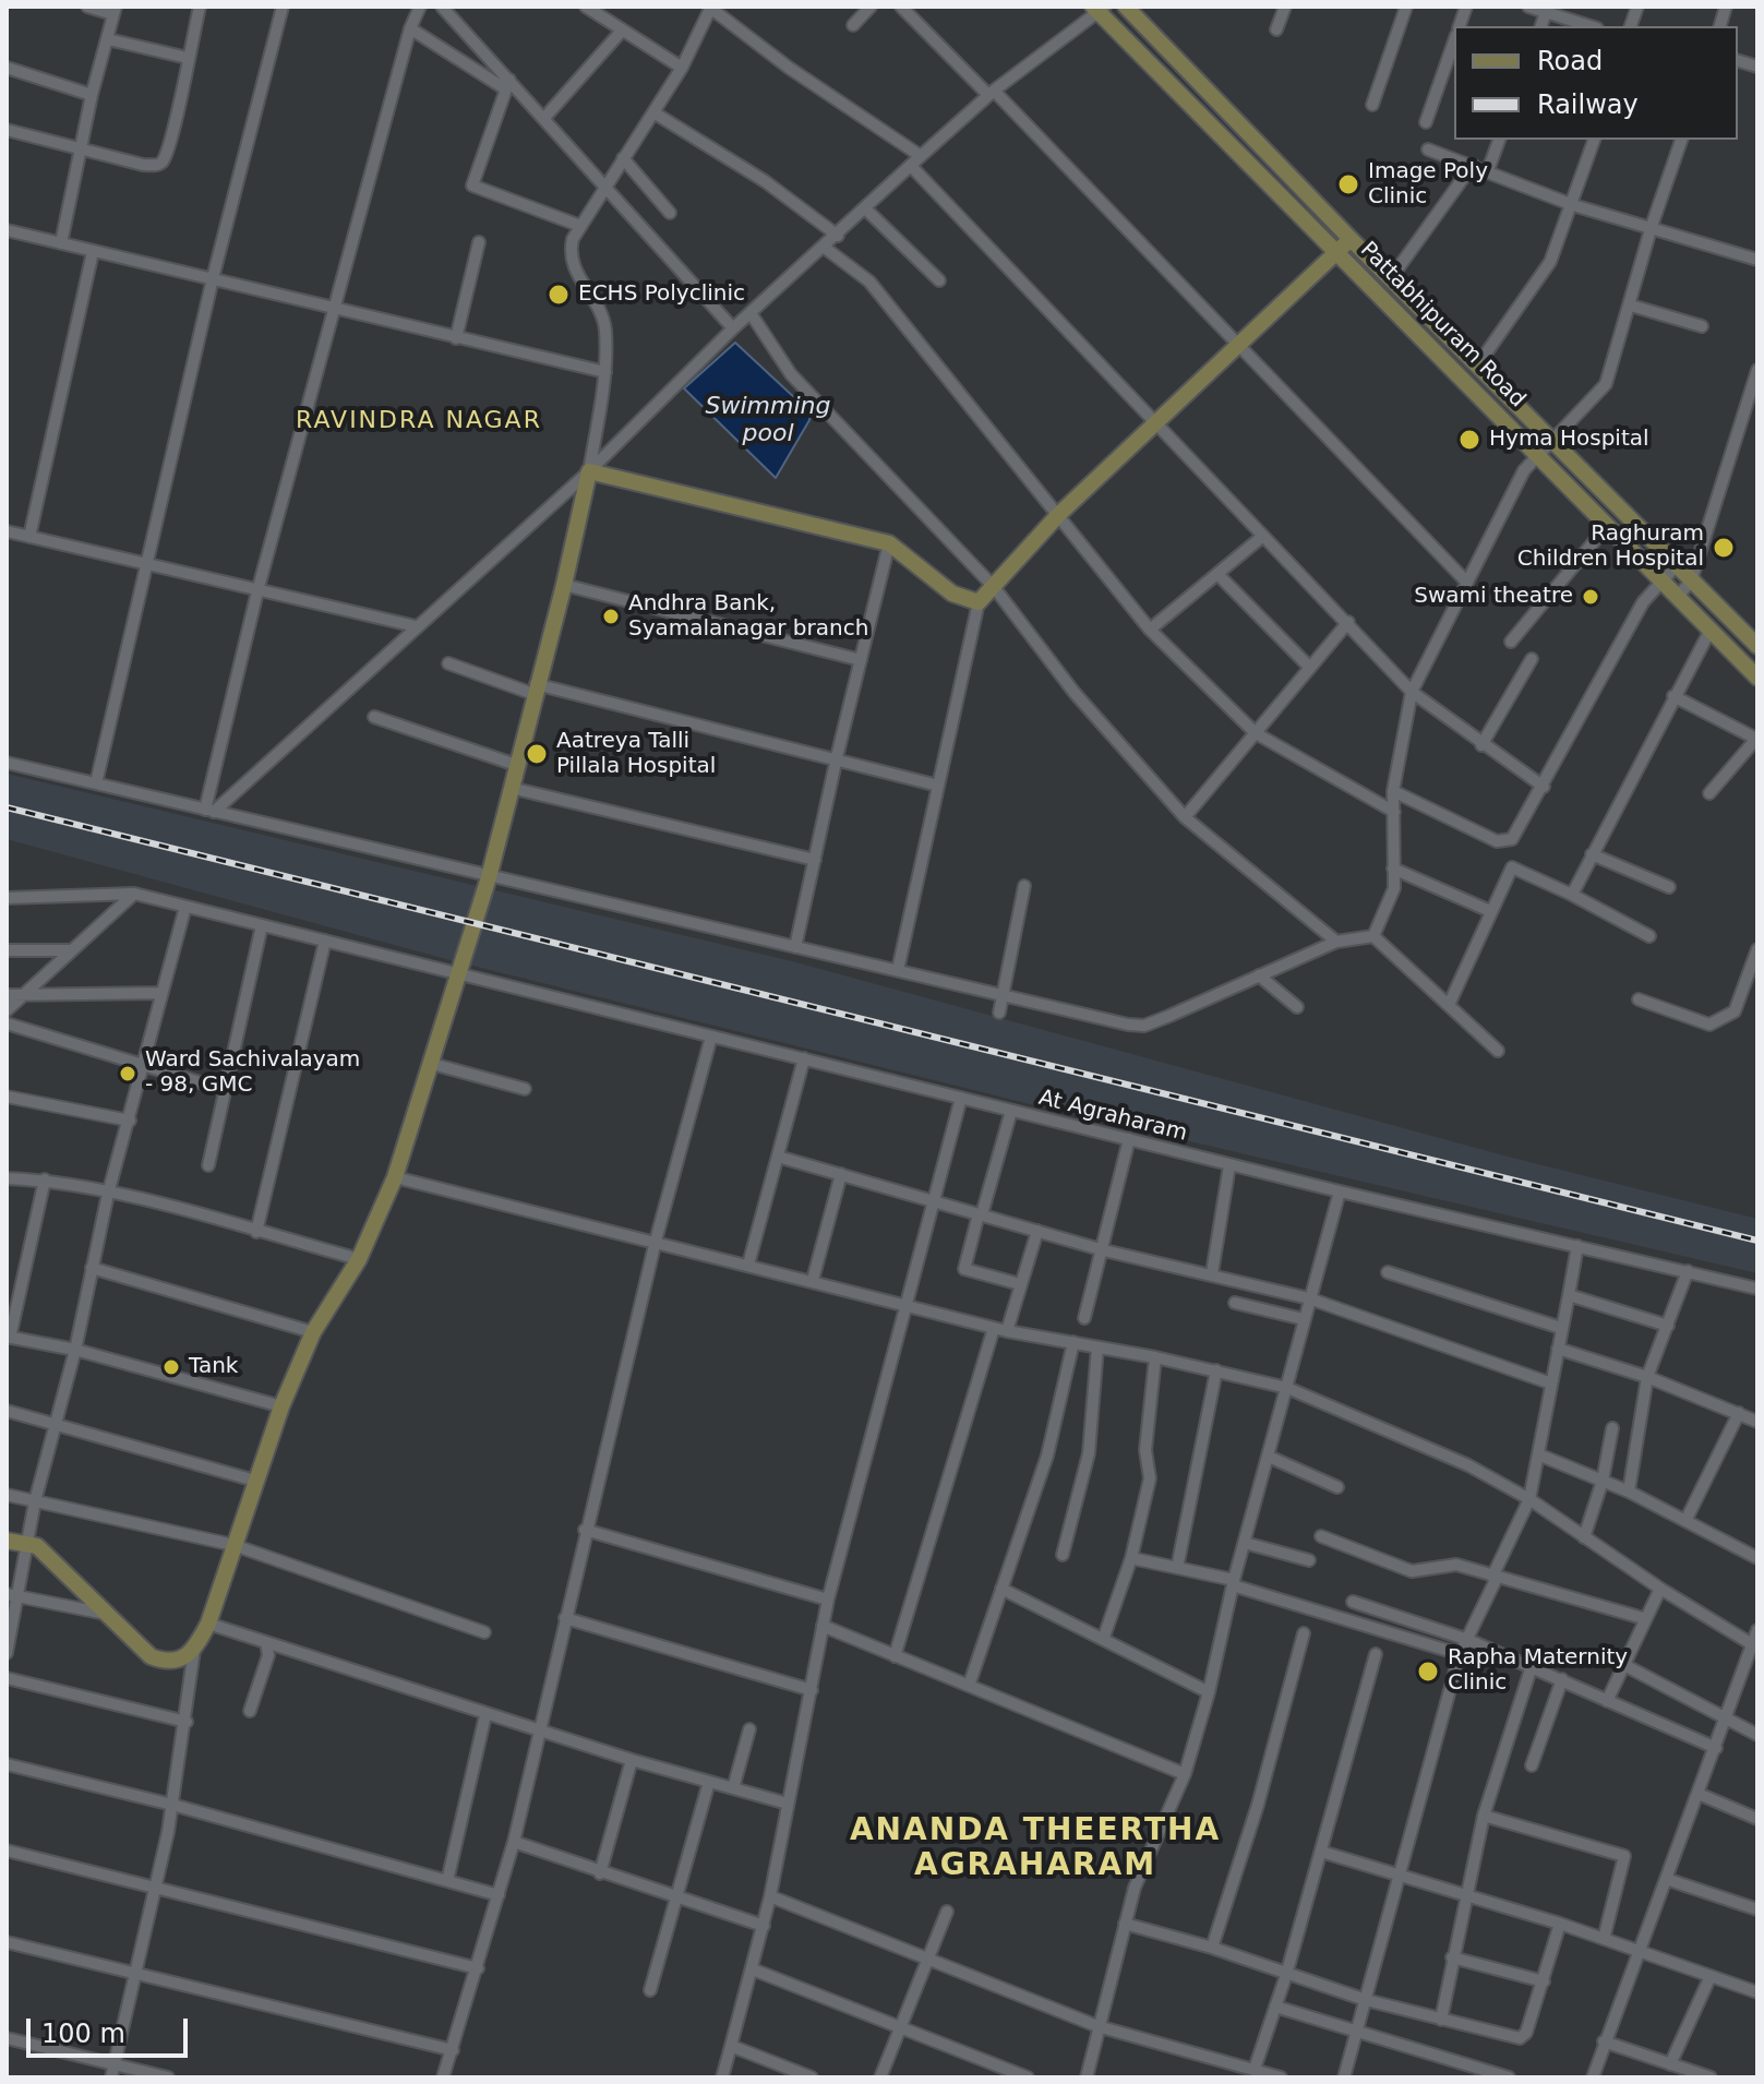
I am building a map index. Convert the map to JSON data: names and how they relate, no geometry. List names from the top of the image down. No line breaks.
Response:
{"streets":{"street":["Pattabhipuram Road","At Agraharam"]},"districts":["RAVINDRA NAGAR","ANANDA THEERTHA AGRAHARAM"],"water":["Swimming pool"],"places":["Image Poly Clinic","ECHS Polyclinic","Hyma Hospital","Raghuram Children Hospital","Swami theatre","Andhra Bank, Syamalanagar branch","Aatreya Talli Pillala Hospital","Ward Sachivalayam - 98, GMC","Tank","Rapha Maternity Clinic"],"legend":["Road","Railway"],"scale_bar":"100 m"}
